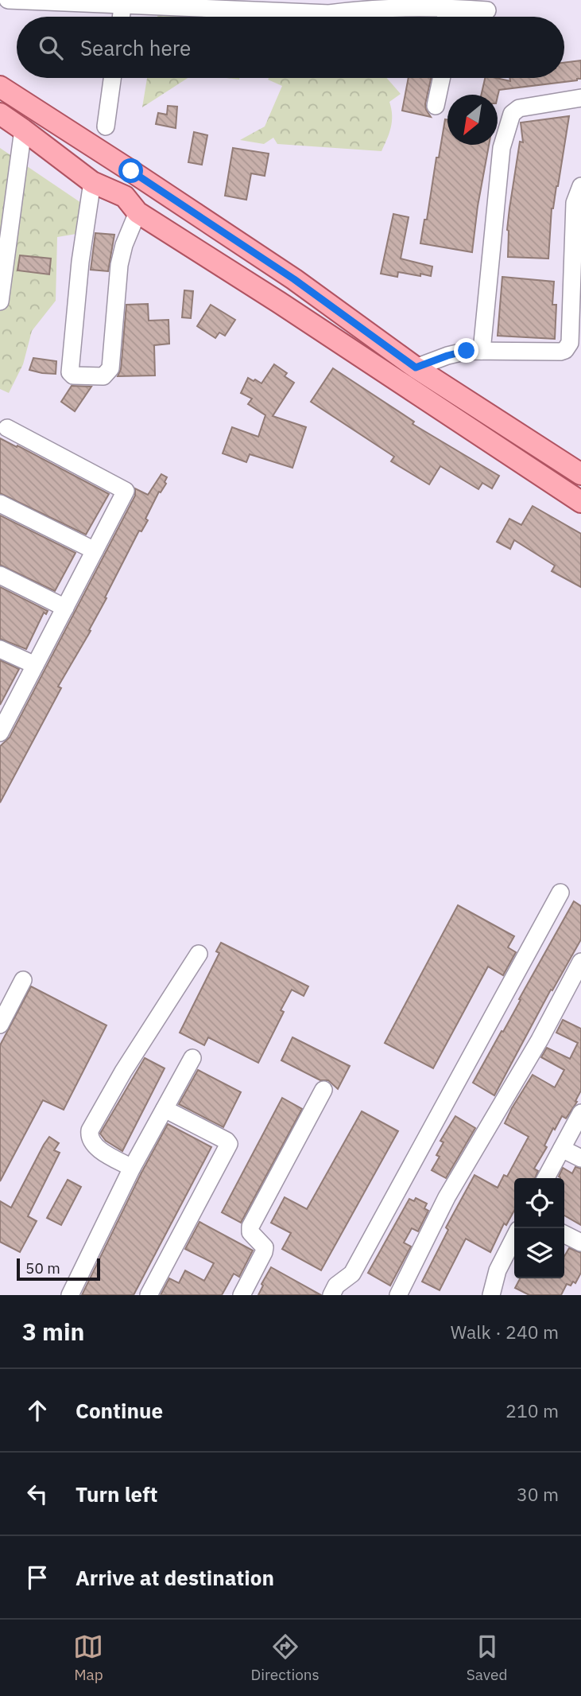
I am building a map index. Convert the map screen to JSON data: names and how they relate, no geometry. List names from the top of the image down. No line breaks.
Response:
{"scale_bar":"50 m","north":"bottom left","page":{"search":"Search here","scale":"50 m","heading":["3 min","Walk · 240 m"],"list":[["Continue","210 m"],["Turn left","30 m"],"Arrive at destination"],"nav":["Map","Directions","Saved"]}}
